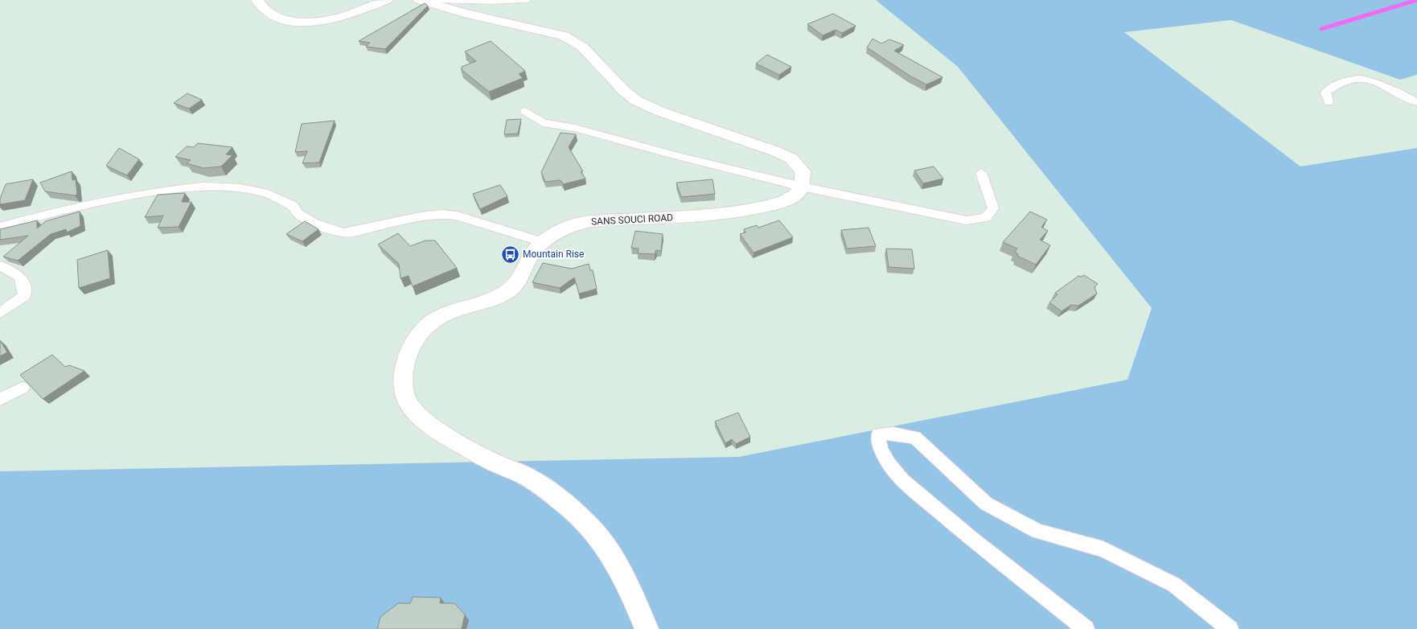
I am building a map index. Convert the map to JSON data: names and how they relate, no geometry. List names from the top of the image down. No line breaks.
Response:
{"streets":{"main road":["SANS SOUCI ROAD"]},"places":{"bus stop":["Mountain Rise"]}}
